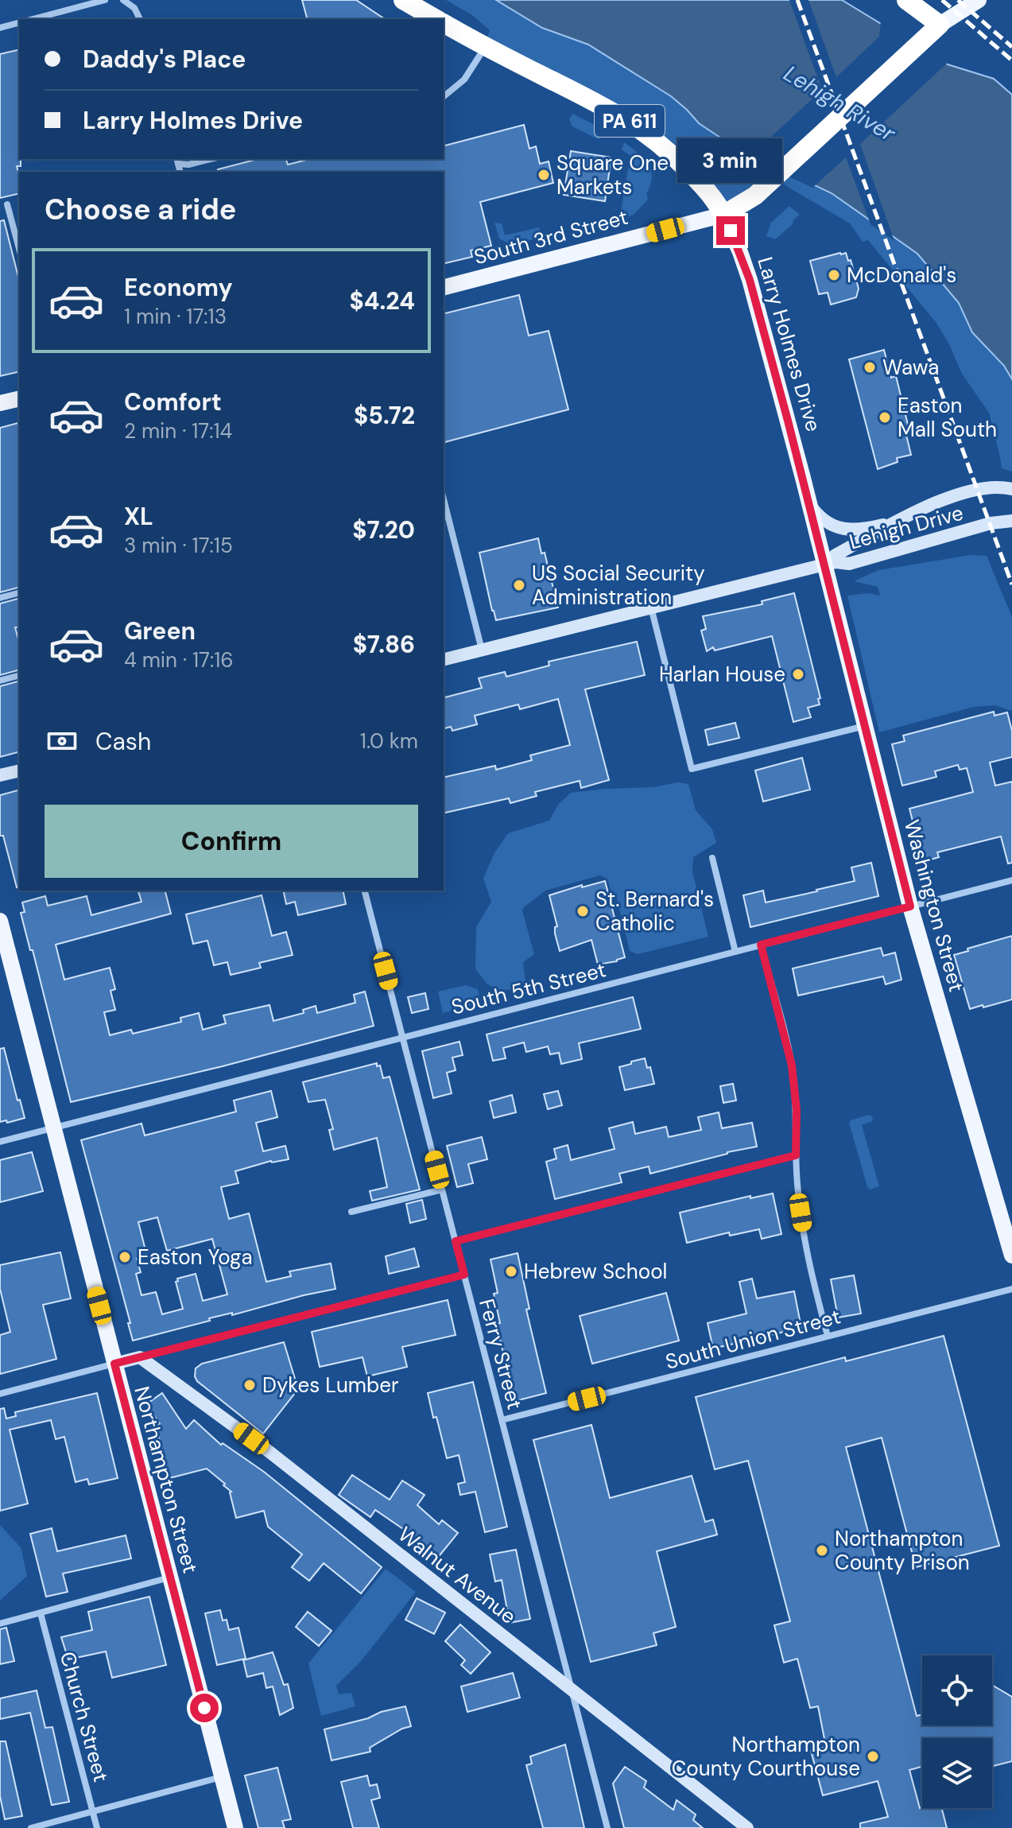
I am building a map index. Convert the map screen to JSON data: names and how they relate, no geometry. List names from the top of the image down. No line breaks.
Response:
{"streets":{"highway":["PA 611","South 3rd Street","Larry Holmes Drive"],"main road":["Washington Street","Northampton Street"],"street":["Lehigh Drive","South 5th Street","South Union Street","Ferry Street","Walnut Avenue","Church Street"]},"crossings":[["South 3rd Street","Larry Holmes Drive"],["Larry Holmes Drive","Lehigh Drive"],["Larry Holmes Drive","Washington Street"],["Lehigh Drive","Washington Street"],["Washington Street","South 5th Street"],["South 5th Street","Ferry Street"],["South 5th Street","Northampton Street"],["South Union Street","Ferry Street"],["Ferry Street","Walnut Avenue"]],"water":["Lehigh River"],"places":["Square One Markets","McDonald's","Wawa","Easton Mall South","US Social Security Administration","Harlan House","St. Bernard's Catholic","Easton Yoga","Hebrew School","Dykes Lumber","Northampton County Prison","Northampton County Courthouse"],"page":{"banner":["Daddy's Place","Larry Holmes Drive"],"bubble":"3 min","heading":"Choose a ride","list":[{"name":"Economy","note":"1 min · 17:13","value":"$4.24"},{"name":"Comfort","note":"2 min · 17:14","value":"$5.72"},{"name":"XL","note":"3 min · 17:15","value":"$7.20"},{"name":"Green","note":"4 min · 17:16","value":"$7.86"}],"pay":["Cash","1.0 km"],"buttons":"Confirm"}}
